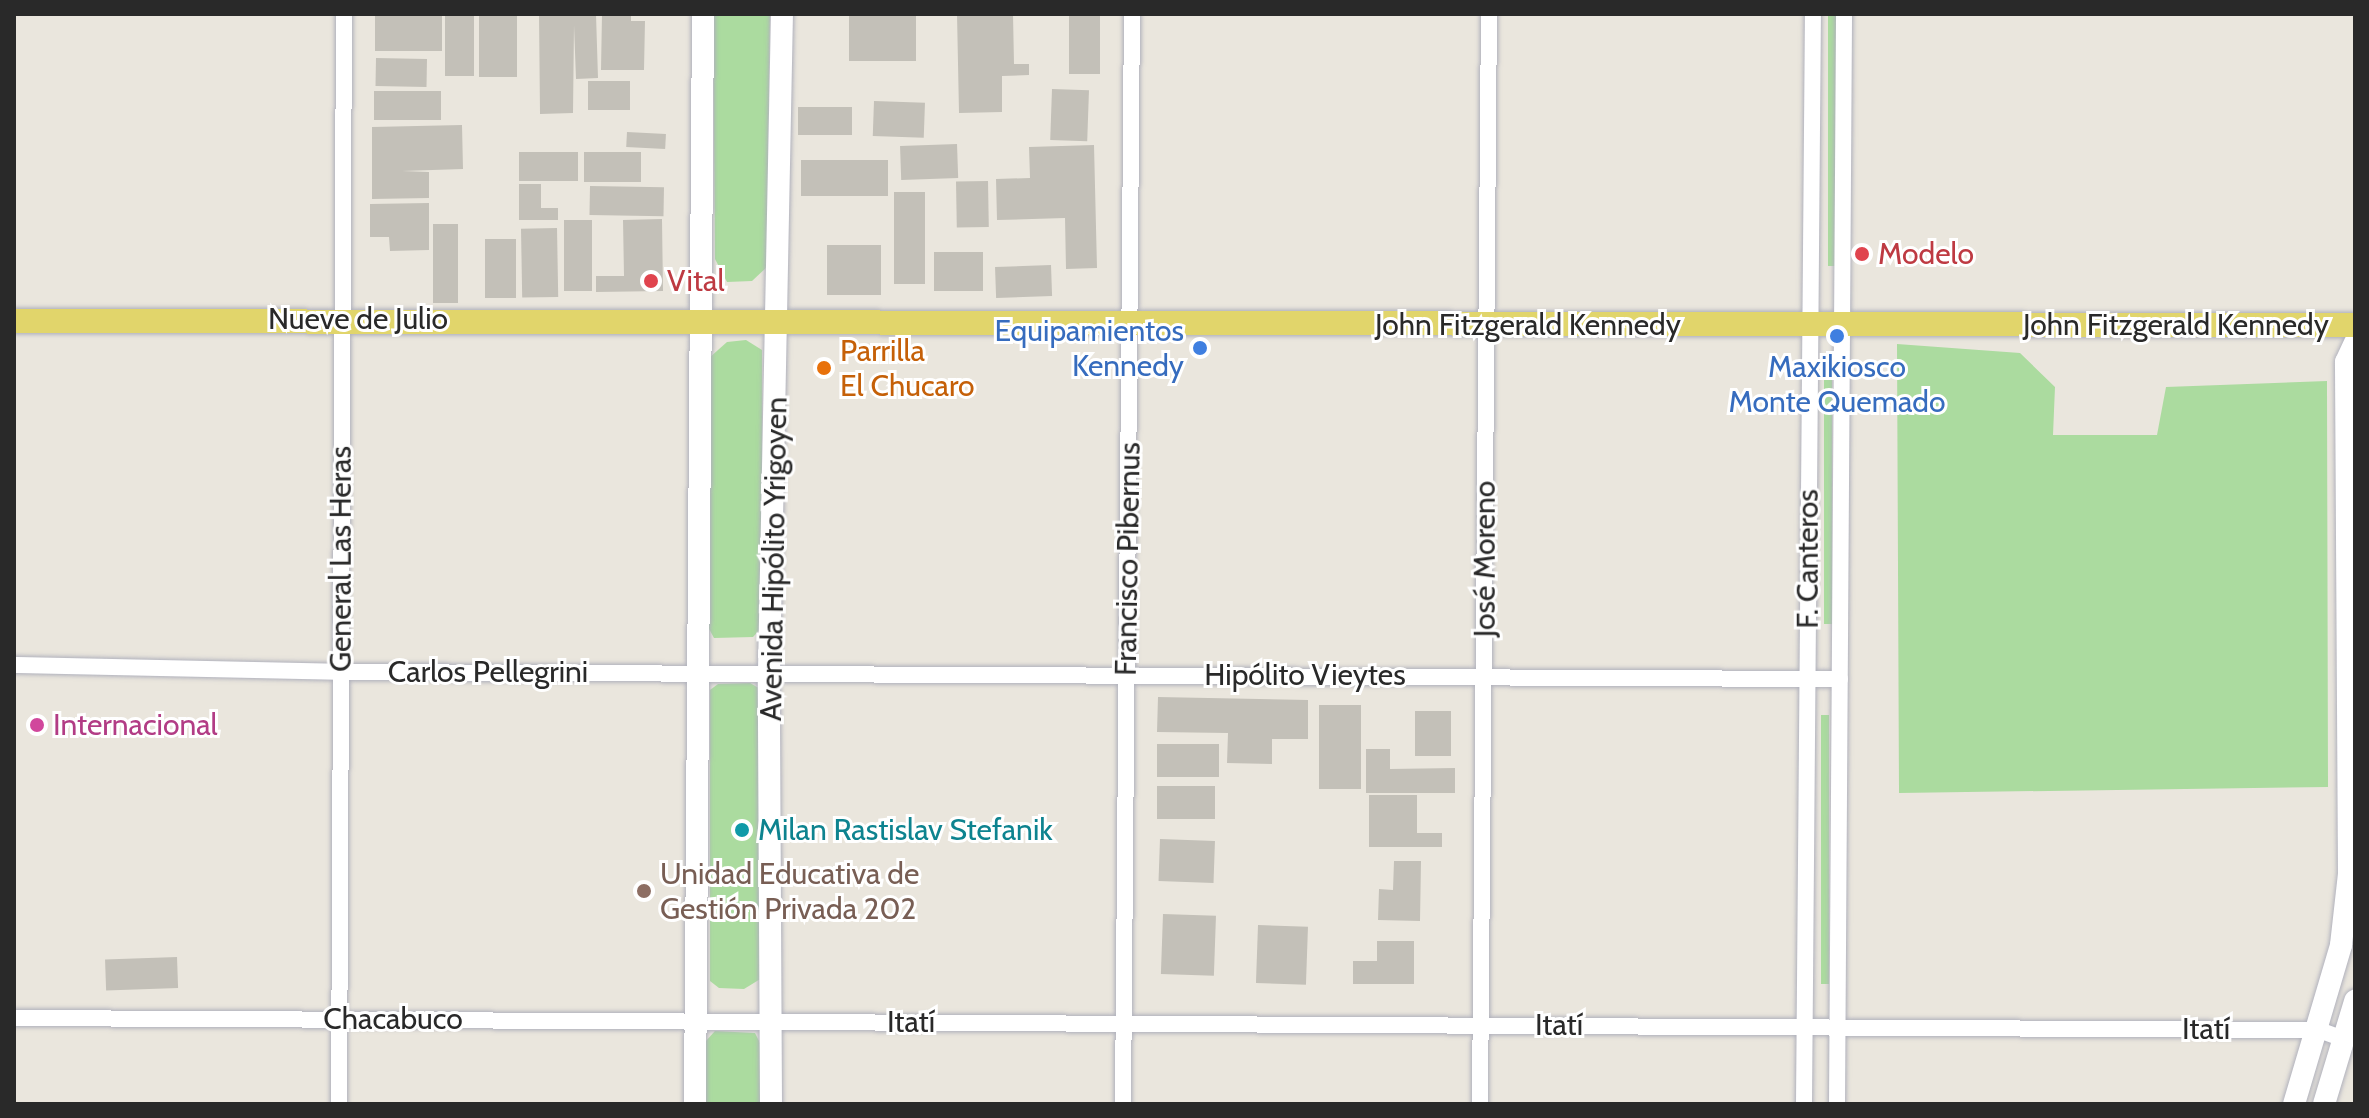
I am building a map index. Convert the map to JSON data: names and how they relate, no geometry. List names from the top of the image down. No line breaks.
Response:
{"streets":{"main road":["Nueve de Julio","John Fitzgerald Kennedy","Avenida Hipólito Yrigoyen"],"street":["General Las Heras","Francisco Pibernus","José Moreno","F. Canteros","Carlos Pellegrini","Hipólito Vieytes","Chacabuco","Itatí"]},"crossings":[["Nueve de Julio","John Fitzgerald Kennedy"],["Nueve de Julio","General Las Heras"],["John Fitzgerald Kennedy","Avenida Hipólito Yrigoyen"],["John Fitzgerald Kennedy","Francisco Pibernus"],["John Fitzgerald Kennedy","José Moreno"],["John Fitzgerald Kennedy","F. Canteros"],["General Las Heras","Carlos Pellegrini"],["General Las Heras","Chacabuco"],["Avenida Hipólito Yrigoyen","Carlos Pellegrini"],["Avenida Hipólito Yrigoyen","Hipólito Vieytes"],["Avenida Hipólito Yrigoyen","Chacabuco"],["Avenida Hipólito Yrigoyen","Itatí"],["Francisco Pibernus","Hipólito Vieytes"],["Francisco Pibernus","Itatí"],["José Moreno","Hipólito Vieytes"],["José Moreno","Itatí"],["F. Canteros","Hipólito Vieytes"],["F. Canteros","Itatí"],["Carlos Pellegrini","Hipólito Vieytes"],["Chacabuco","Itatí"]],"places":["Modelo","Vital","Maxikiosco Monte Quemado","Equipamientos Kennedy","Parrilla El Chucaro","Internacional","Milan Rastislav Stefanik","Unidad Educativa de Gestión Privada 202"]}
